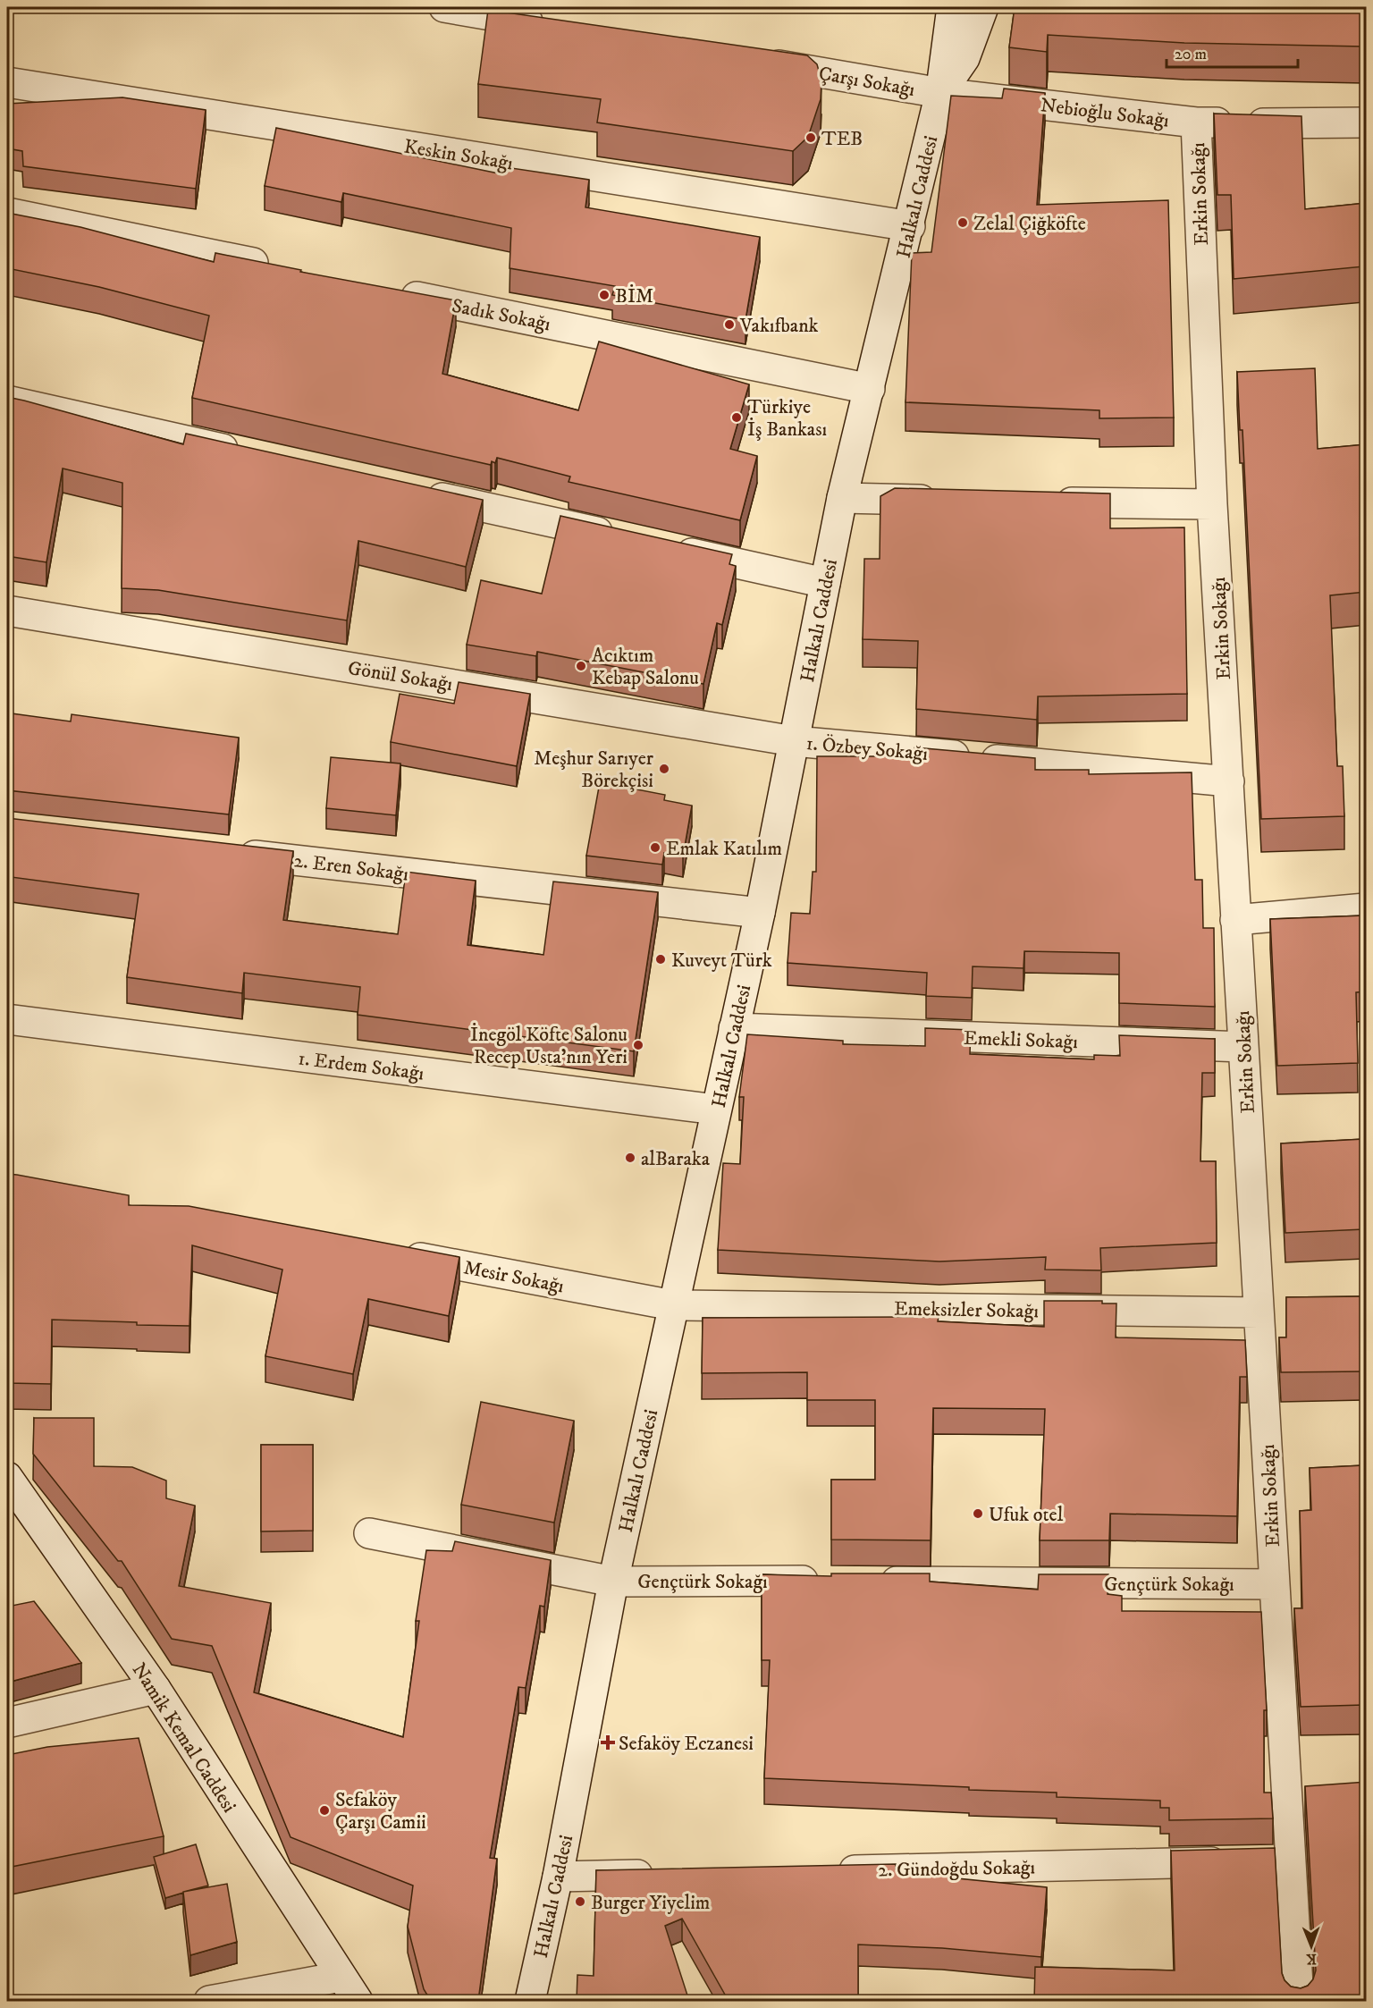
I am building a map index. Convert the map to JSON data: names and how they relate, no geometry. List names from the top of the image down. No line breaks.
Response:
{"streets":{"street":["Çarşı Sokağı","Nebioğlu Sokağı","Keskin Sokağı","Erkin Sokağı","Halkalı Caddesi","Sadık Sokağı","Gönül Sokağı","1. Özbey Sokağı","2. Eren Sokağı","Emekli Sokağı","1. Erdem Sokağı","Mesir Sokağı","Emeksizler Sokağı","Gençtürk Sokağı","Namik Kemal Caddesi","2. Gündoğdu Sokağı"]},"crossings":[["Çarşı Sokağı","Nebioğlu Sokağı"],["Çarşı Sokağı","Halkalı Caddesi"],["Nebioğlu Sokağı","Erkin Sokağı"],["Nebioğlu Sokağı","Halkalı Caddesi"],["Keskin Sokağı","Halkalı Caddesi"],["Erkin Sokağı","1. Özbey Sokağı"],["Erkin Sokağı","Emekli Sokağı"],["Erkin Sokağı","Emeksizler Sokağı"],["Erkin Sokağı","Gençtürk Sokağı"],["Halkalı Caddesi","Sadık Sokağı"],["Halkalı Caddesi","Gönül Sokağı"],["Halkalı Caddesi","1. Özbey Sokağı"],["Halkalı Caddesi","2. Eren Sokağı"],["Halkalı Caddesi","Emekli Sokağı"],["Halkalı Caddesi","1. Erdem Sokağı"],["Halkalı Caddesi","Mesir Sokağı"],["Halkalı Caddesi","Emeksizler Sokağı"],["Halkalı Caddesi","Gençtürk Sokağı"],["Gönül Sokağı","1. Özbey Sokağı"],["Mesir Sokağı","Emeksizler Sokağı"]],"places":{"other":["TEB","Zelal Çiğköfte","BİM","Vakıfbank","Türkiye İş Bankası","Acıktım Kebap Salonu","Meşhur Sarıyer Börekçisi","Emlak Katılım","Kuveyt Türk","İnegöl Köfte Salonu Recep Usta'nın Yeri","alBaraka","Ufuk otel","Sefaköy Çarşı Camii","Burger Yiyelim"],"health":["Sefaköy Eczanesi"]},"scale_bar":"20 m","north":"bottom"}
